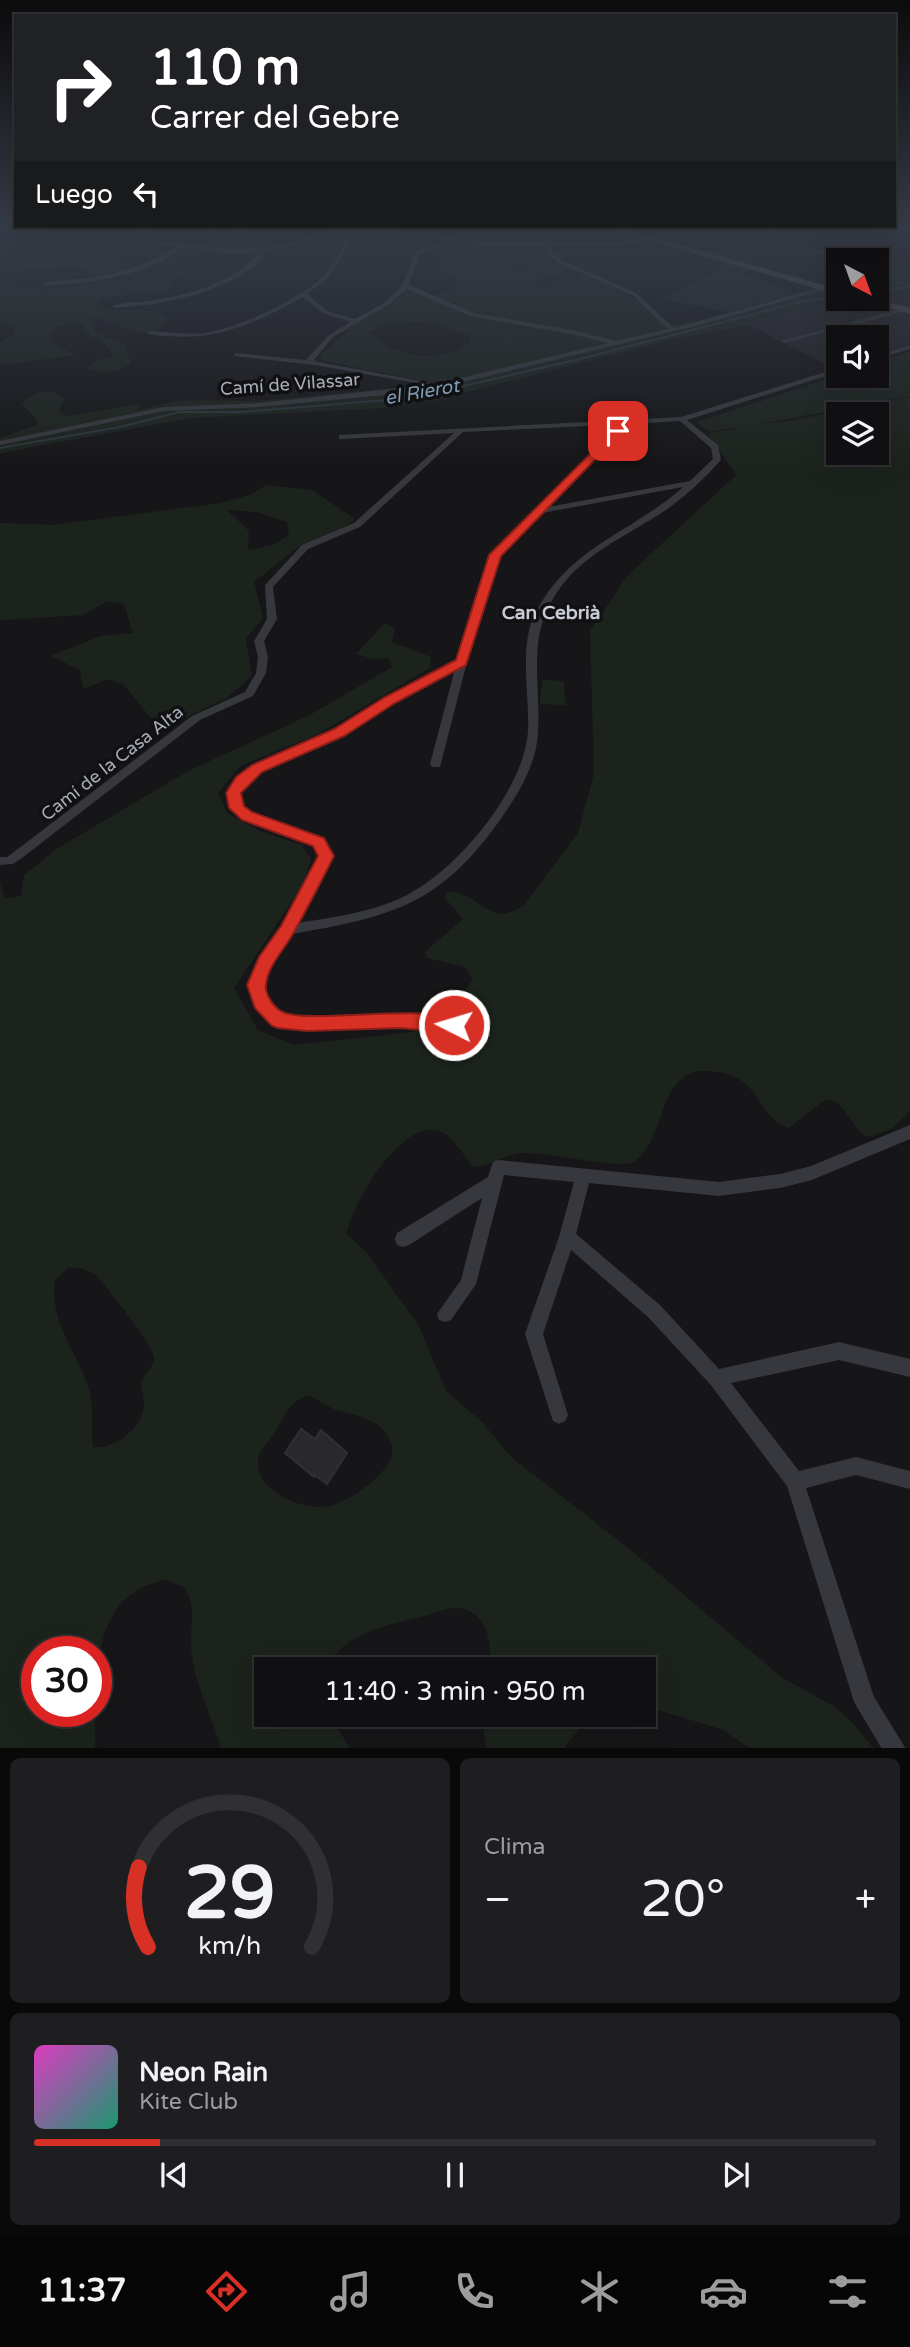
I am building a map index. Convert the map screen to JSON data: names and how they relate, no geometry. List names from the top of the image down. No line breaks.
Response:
{"streets":{"street":["Camí de Vilassar","Camí de la Casa Alta"]},"districts":["Can Cebrià"],"water":["el Rierot"],"north":"bottom right","page":{"turn":["110 m","Carrer del Gebre"],"then":"Luego","limit":"30","trip":"11:40 · 3 min · 950 m","tile":"Clima","heat":["−","20°","+"],"song":["Neon Rain","Kite Club"],"tabs":"11:37","gauge":["29","km/h"]}}
